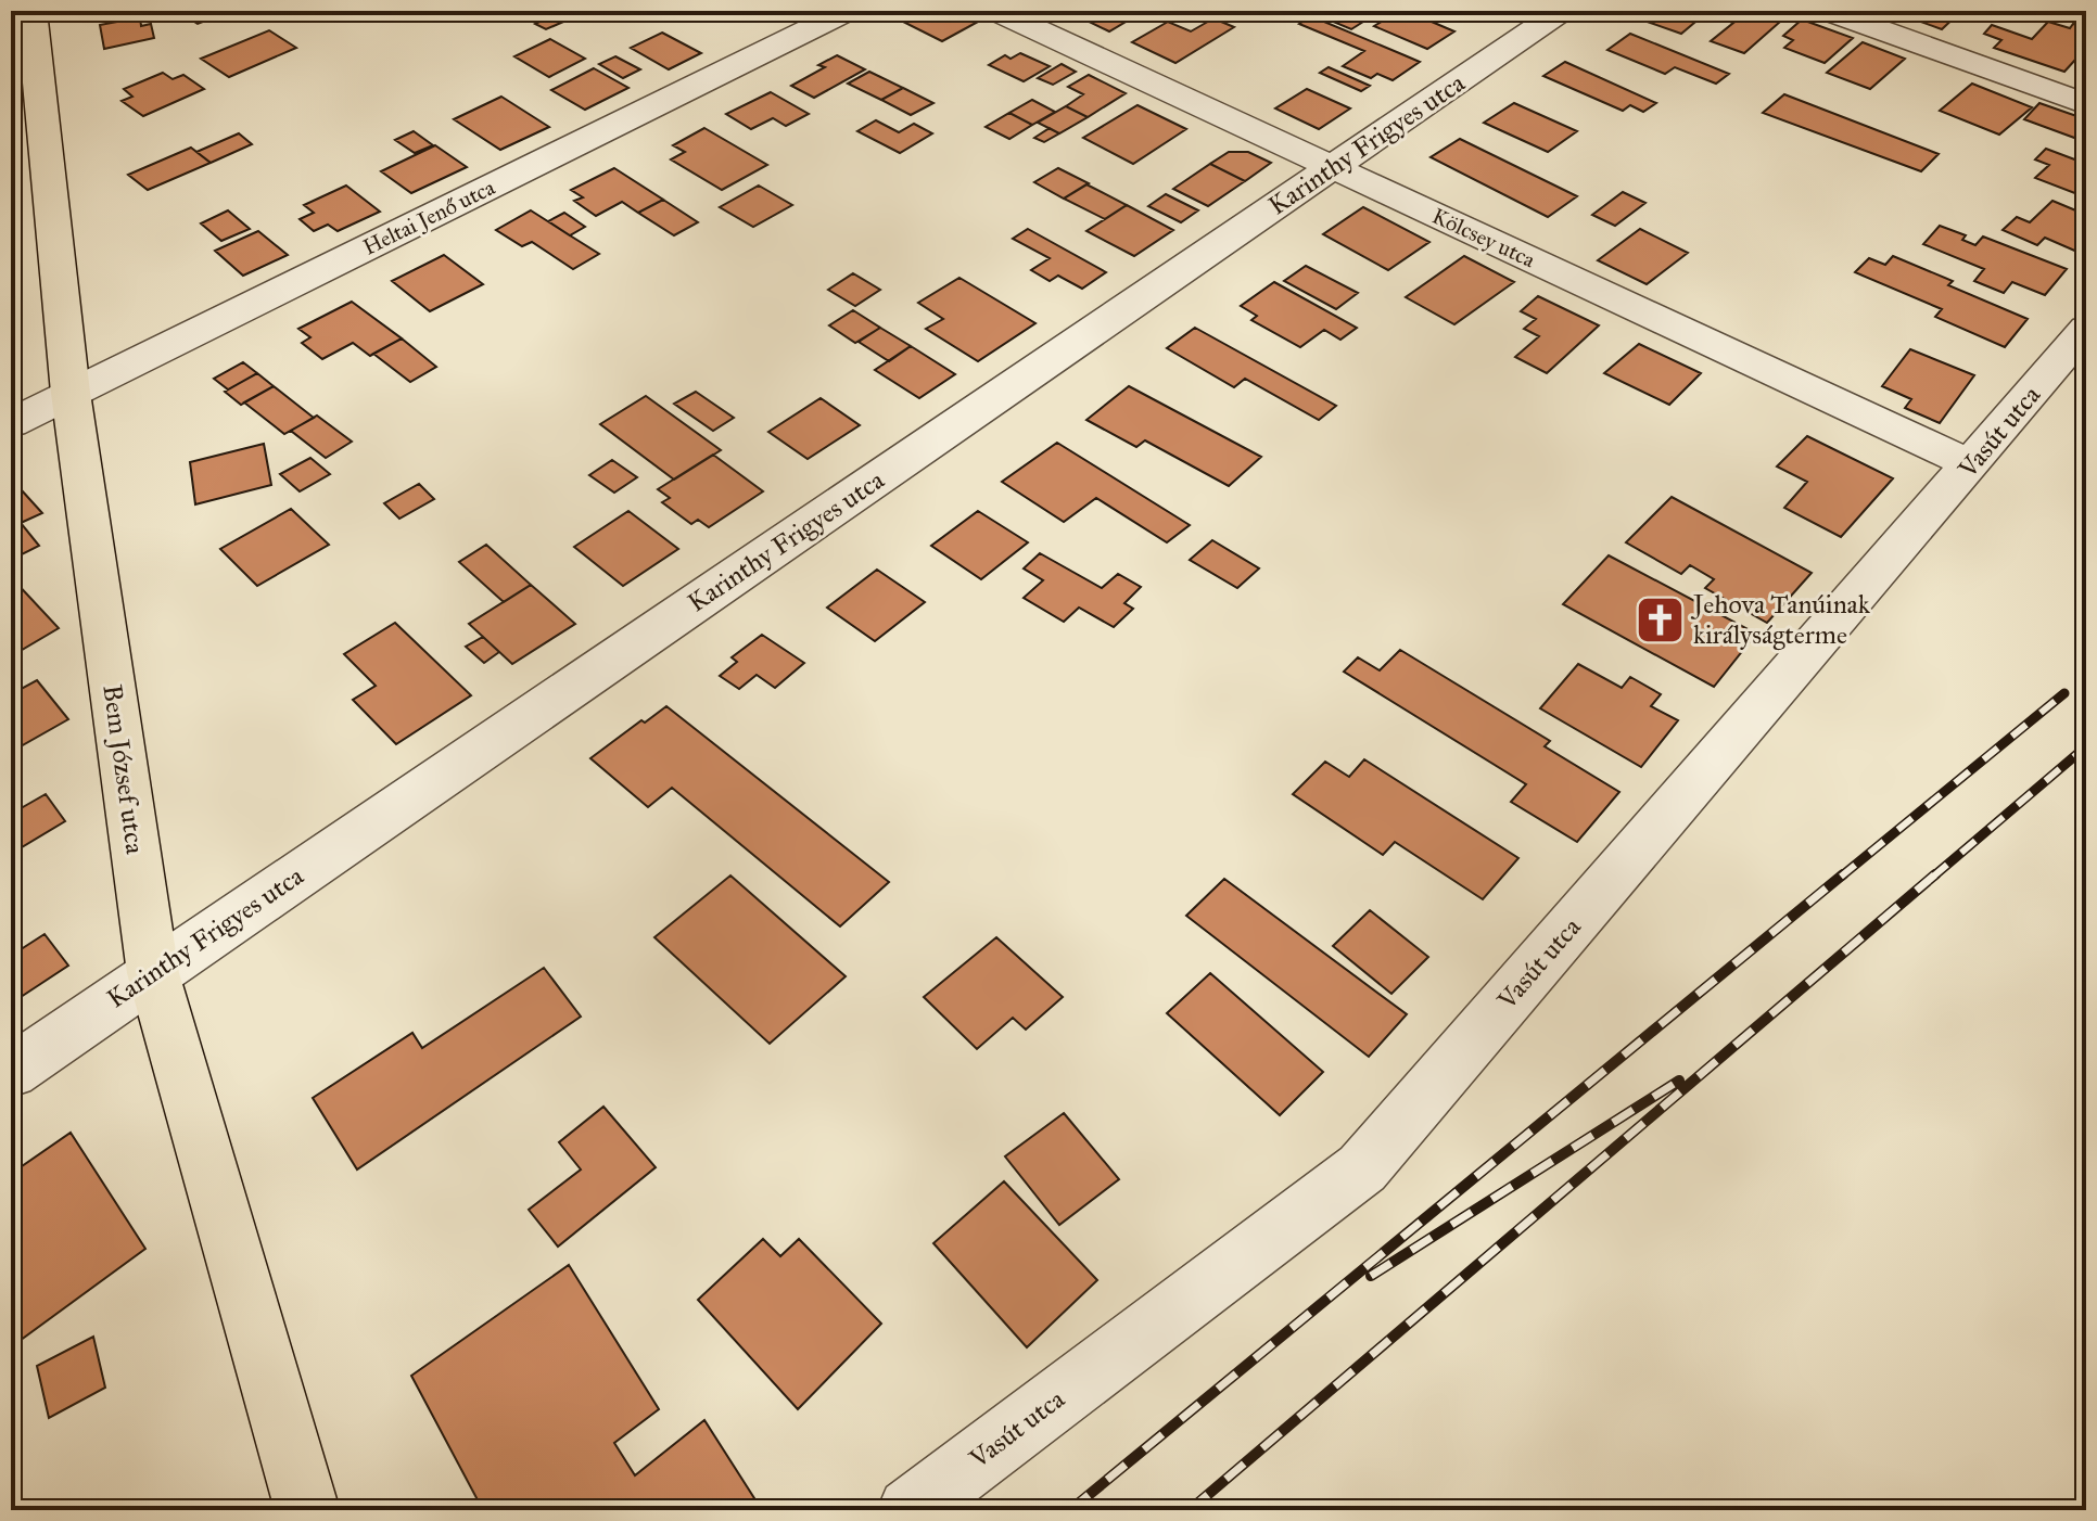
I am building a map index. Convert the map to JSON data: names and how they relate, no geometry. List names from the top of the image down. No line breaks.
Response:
{"streets":{"main road":["Bem József utca"],"street":["Karinthy Frigyes utca","Heltai Jenő utca","Kölcsey utca","Vasút utca"]},"crossings":[["Karinthy Frigyes utca","Kölcsey utca"],["Karinthy Frigyes utca","Bem József utca"],["Heltai Jenő utca","Bem József utca"],["Kölcsey utca","Vasút utca"]],"places":{"church":["Jehova Tanúinak királyságterme"]}}
